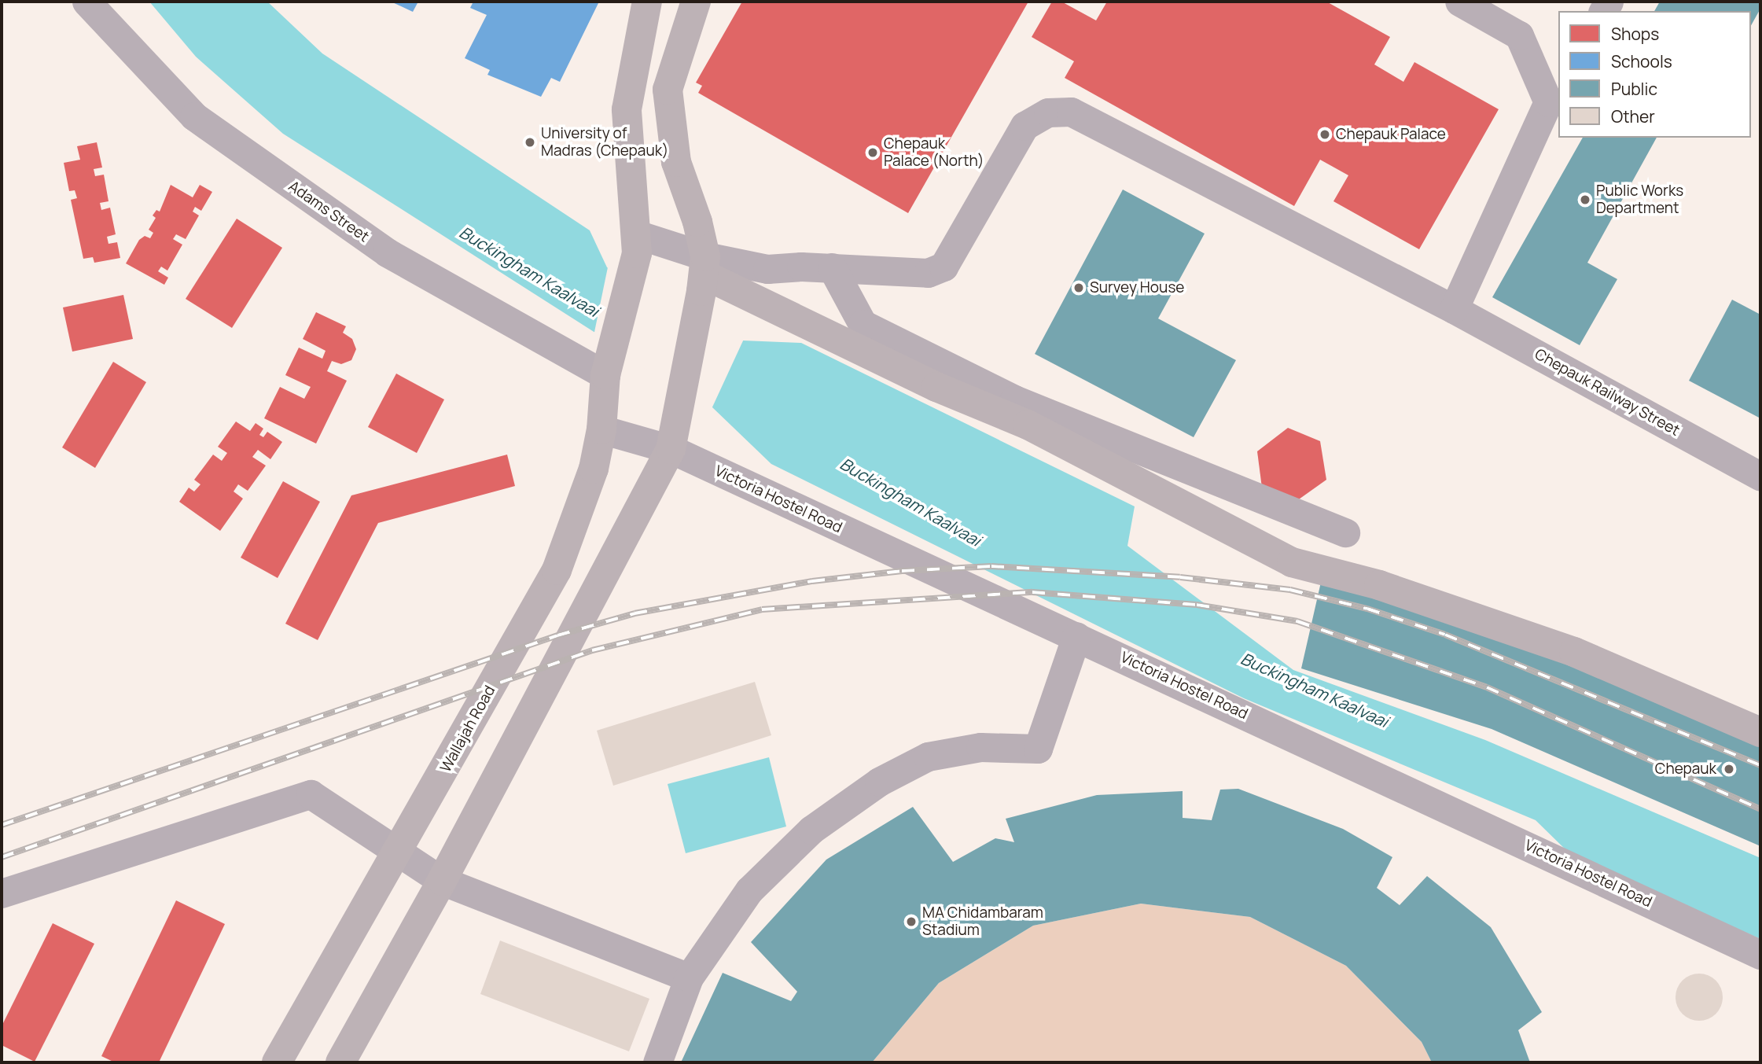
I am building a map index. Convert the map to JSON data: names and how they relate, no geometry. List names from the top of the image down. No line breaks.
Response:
{"streets":{"main road":["Wallajah Road"],"street":["Adams Street","Chepauk Railway Street","Victoria Hostel Road"]},"crossings":[["Adams Street","Wallajah Road"],["Chepauk Railway Street","Wallajah Road"],["Victoria Hostel Road","Wallajah Road"]],"water":["Buckingham Kaalvaai"],"places":["Chepauk Palace","University of Madras (Chepauk)","Chepauk Palace (North)","Public Works Department","Survey House","Chepauk","MA Chidambaram Stadium"],"legend":["Shops","Schools","Public","Other"]}
